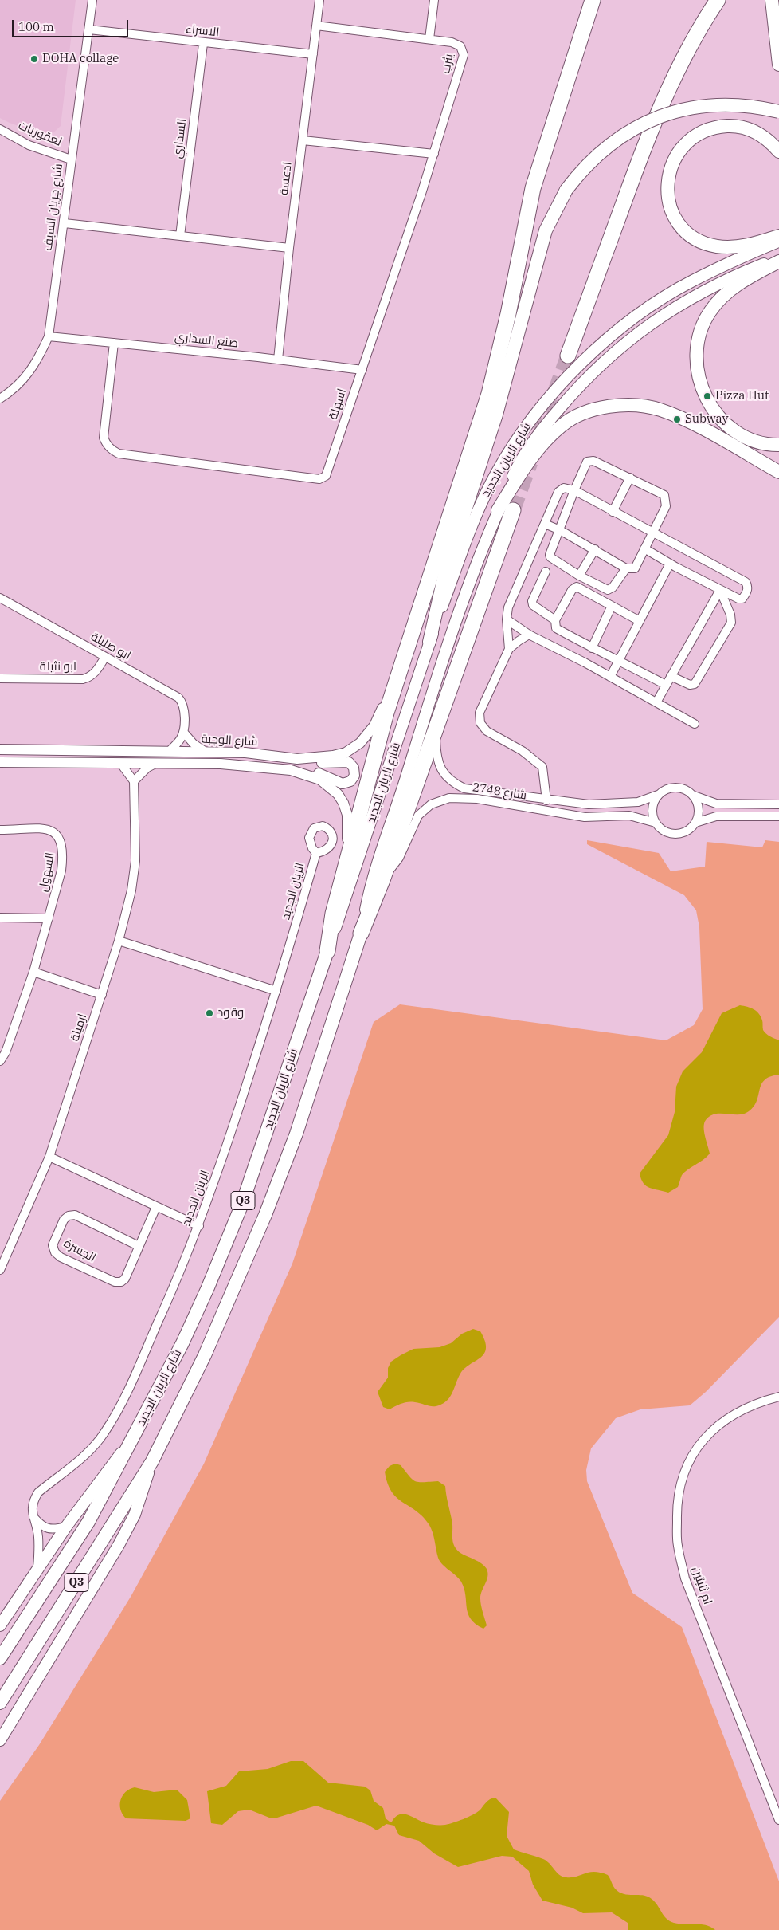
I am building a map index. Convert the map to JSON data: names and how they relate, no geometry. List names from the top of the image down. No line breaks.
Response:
{"streets":{"main road":["شارع الريان الجديد","Q3"],"street":["الاسراء","يثرب","لعقوريات","السداري","ادعسة","شارع جريان السيف","صنع السداري","اسهلة","ابو صليلة","ابو نثيلة","شارع الوجبة","شارع 2748","السهول","الريان الجديد","ارميلة","الجسرة","ام ثنيتين"]},"crossings":[["الاسراء","السداري"],["الاسراء","ادعسة"],["الاسراء","شارع جريان السيف"],["يثرب","اسهلة"],["لعقوريات","شارع جريان السيف"],["ادعسة","صنع السداري"],["شارع جريان السيف","صنع السداري"],["صنع السداري","اسهلة"],["ابو صليلة","ابو نثيلة"]],"places":["DOHA collage","Pizza Hut","Subway","وقود"],"scale_bar":"100 m"}
